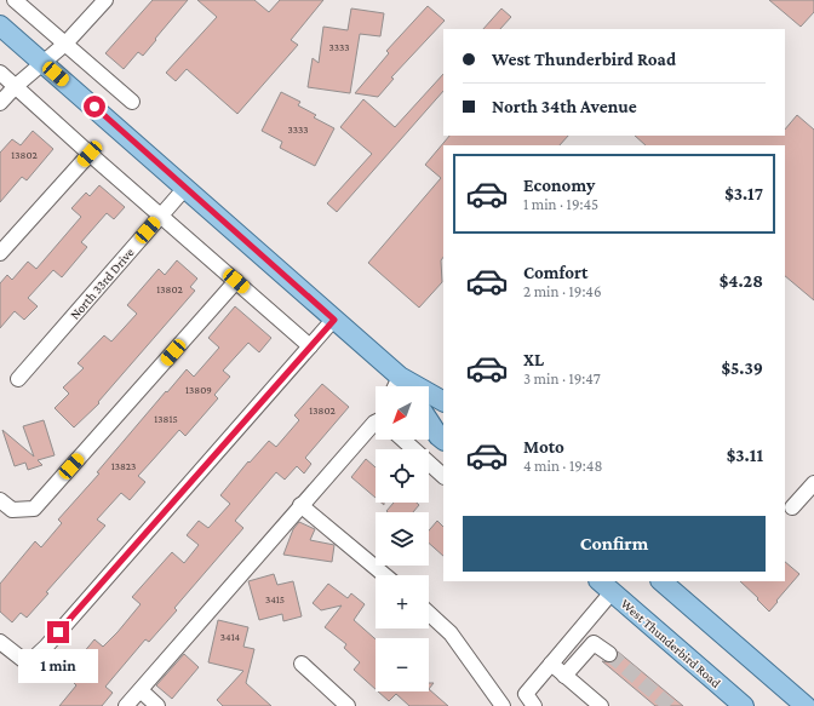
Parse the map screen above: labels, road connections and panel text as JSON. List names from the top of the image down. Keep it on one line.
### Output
{"streets":{"main road":["West Thunderbird Road"],"street":["North 33rd Drive"]},"house_numbers":["3333","3333","13802","13802","13809","13802","13815","13823","3415","3414"],"north":"bottom left","page":{"banner":["West Thunderbird Road","North 34th Avenue"],"list":[{"name":"Economy","note":"1 min · 19:45","value":"$3.17"},{"name":"Comfort","note":"2 min · 19:46","value":"$4.28"},{"name":"XL","note":"3 min · 19:47","value":"$5.39"},{"name":"Moto","note":"4 min · 19:48","value":"$3.11"}],"map_buttons":["+","−"],"buttons":"Confirm","bubble":"1 min"}}
